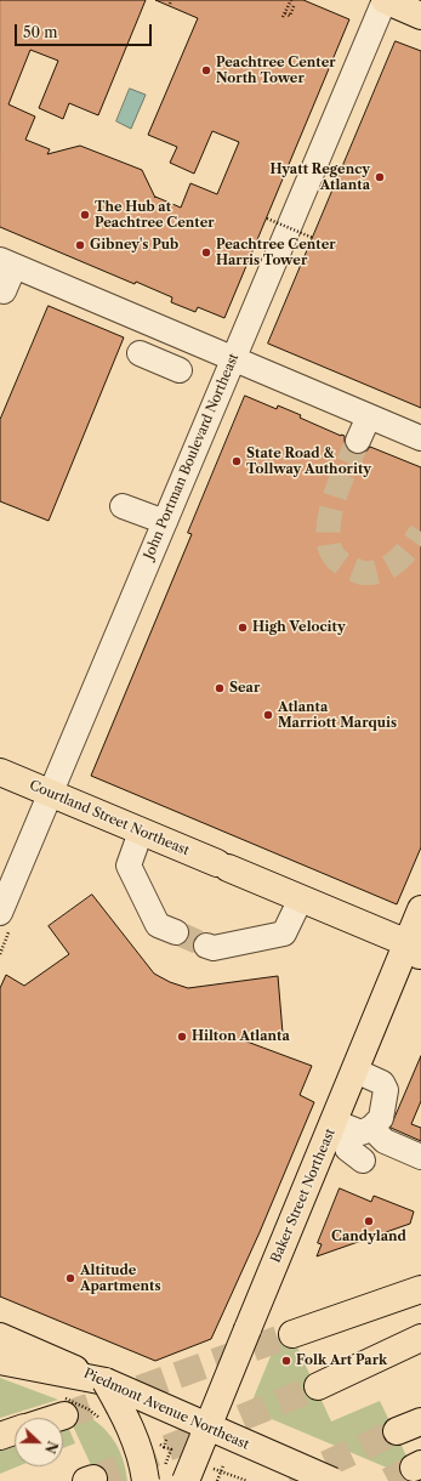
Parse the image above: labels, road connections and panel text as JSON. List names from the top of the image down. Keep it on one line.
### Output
{"streets":{"main road":["Courtland Street Northeast","Baker Street Northeast","Piedmont Avenue Northeast"],"street":["John Portman Boulevard Northeast"]},"crossings":[["John Portman Boulevard Northeast","Courtland Street Northeast"],["Courtland Street Northeast","Baker Street Northeast"],["Baker Street Northeast","Piedmont Avenue Northeast"]],"places":["Peachtree Center North Tower","Hyatt Regency Atlanta","The Hub at Peachtree Center","Gibney's Pub","Peachtree Center Harris Tower","State Road & Tollway Authority","High Velocity","Sear","Atlanta Marriott Marquis","Hilton Atlanta","Candyland","Altitude Apartments","Folk Art Park"],"scale_bar":"50 m","north":"right"}
